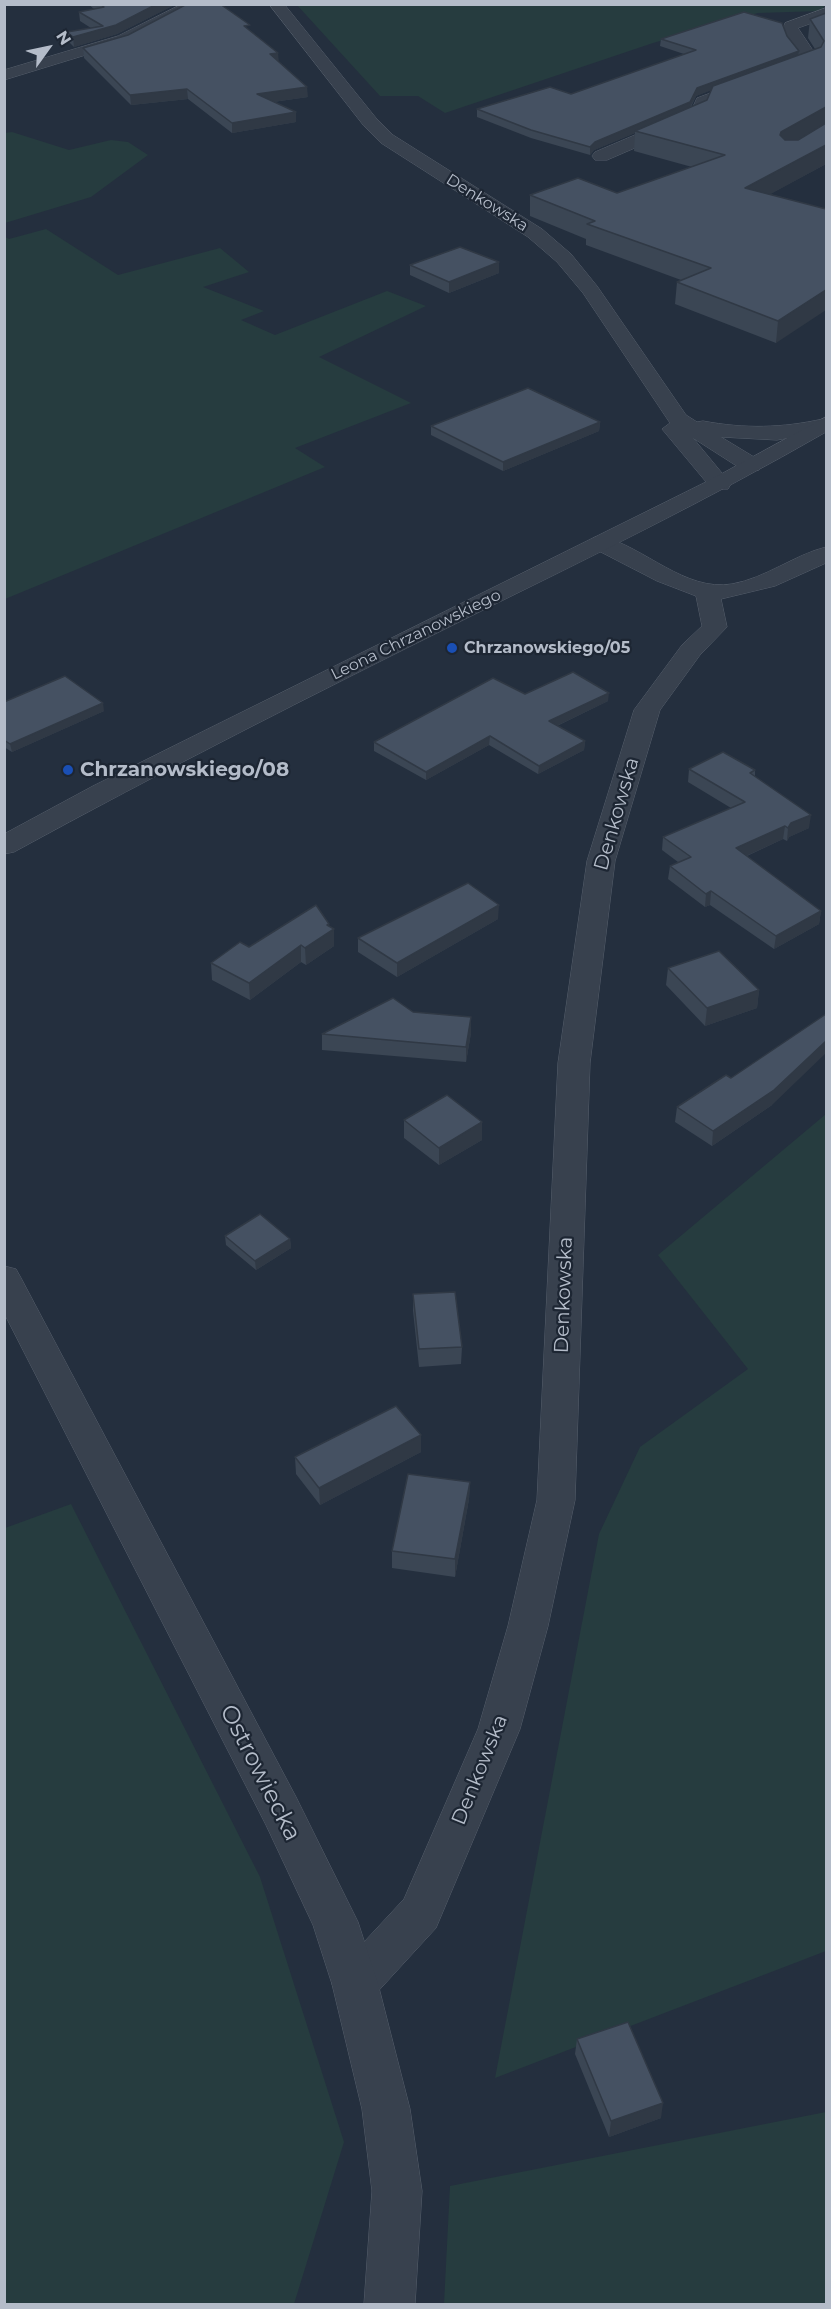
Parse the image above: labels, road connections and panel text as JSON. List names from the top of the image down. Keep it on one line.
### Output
{"streets":{"street":["Denkowska","Leona Chrzanowskiego","Ostrowiecka"]},"crossings":[["Denkowska","Leona Chrzanowskiego"],["Denkowska","Ostrowiecka"]],"places":["Chrzanowskiego/05","Chrzanowskiego/08"],"north":"top right"}
